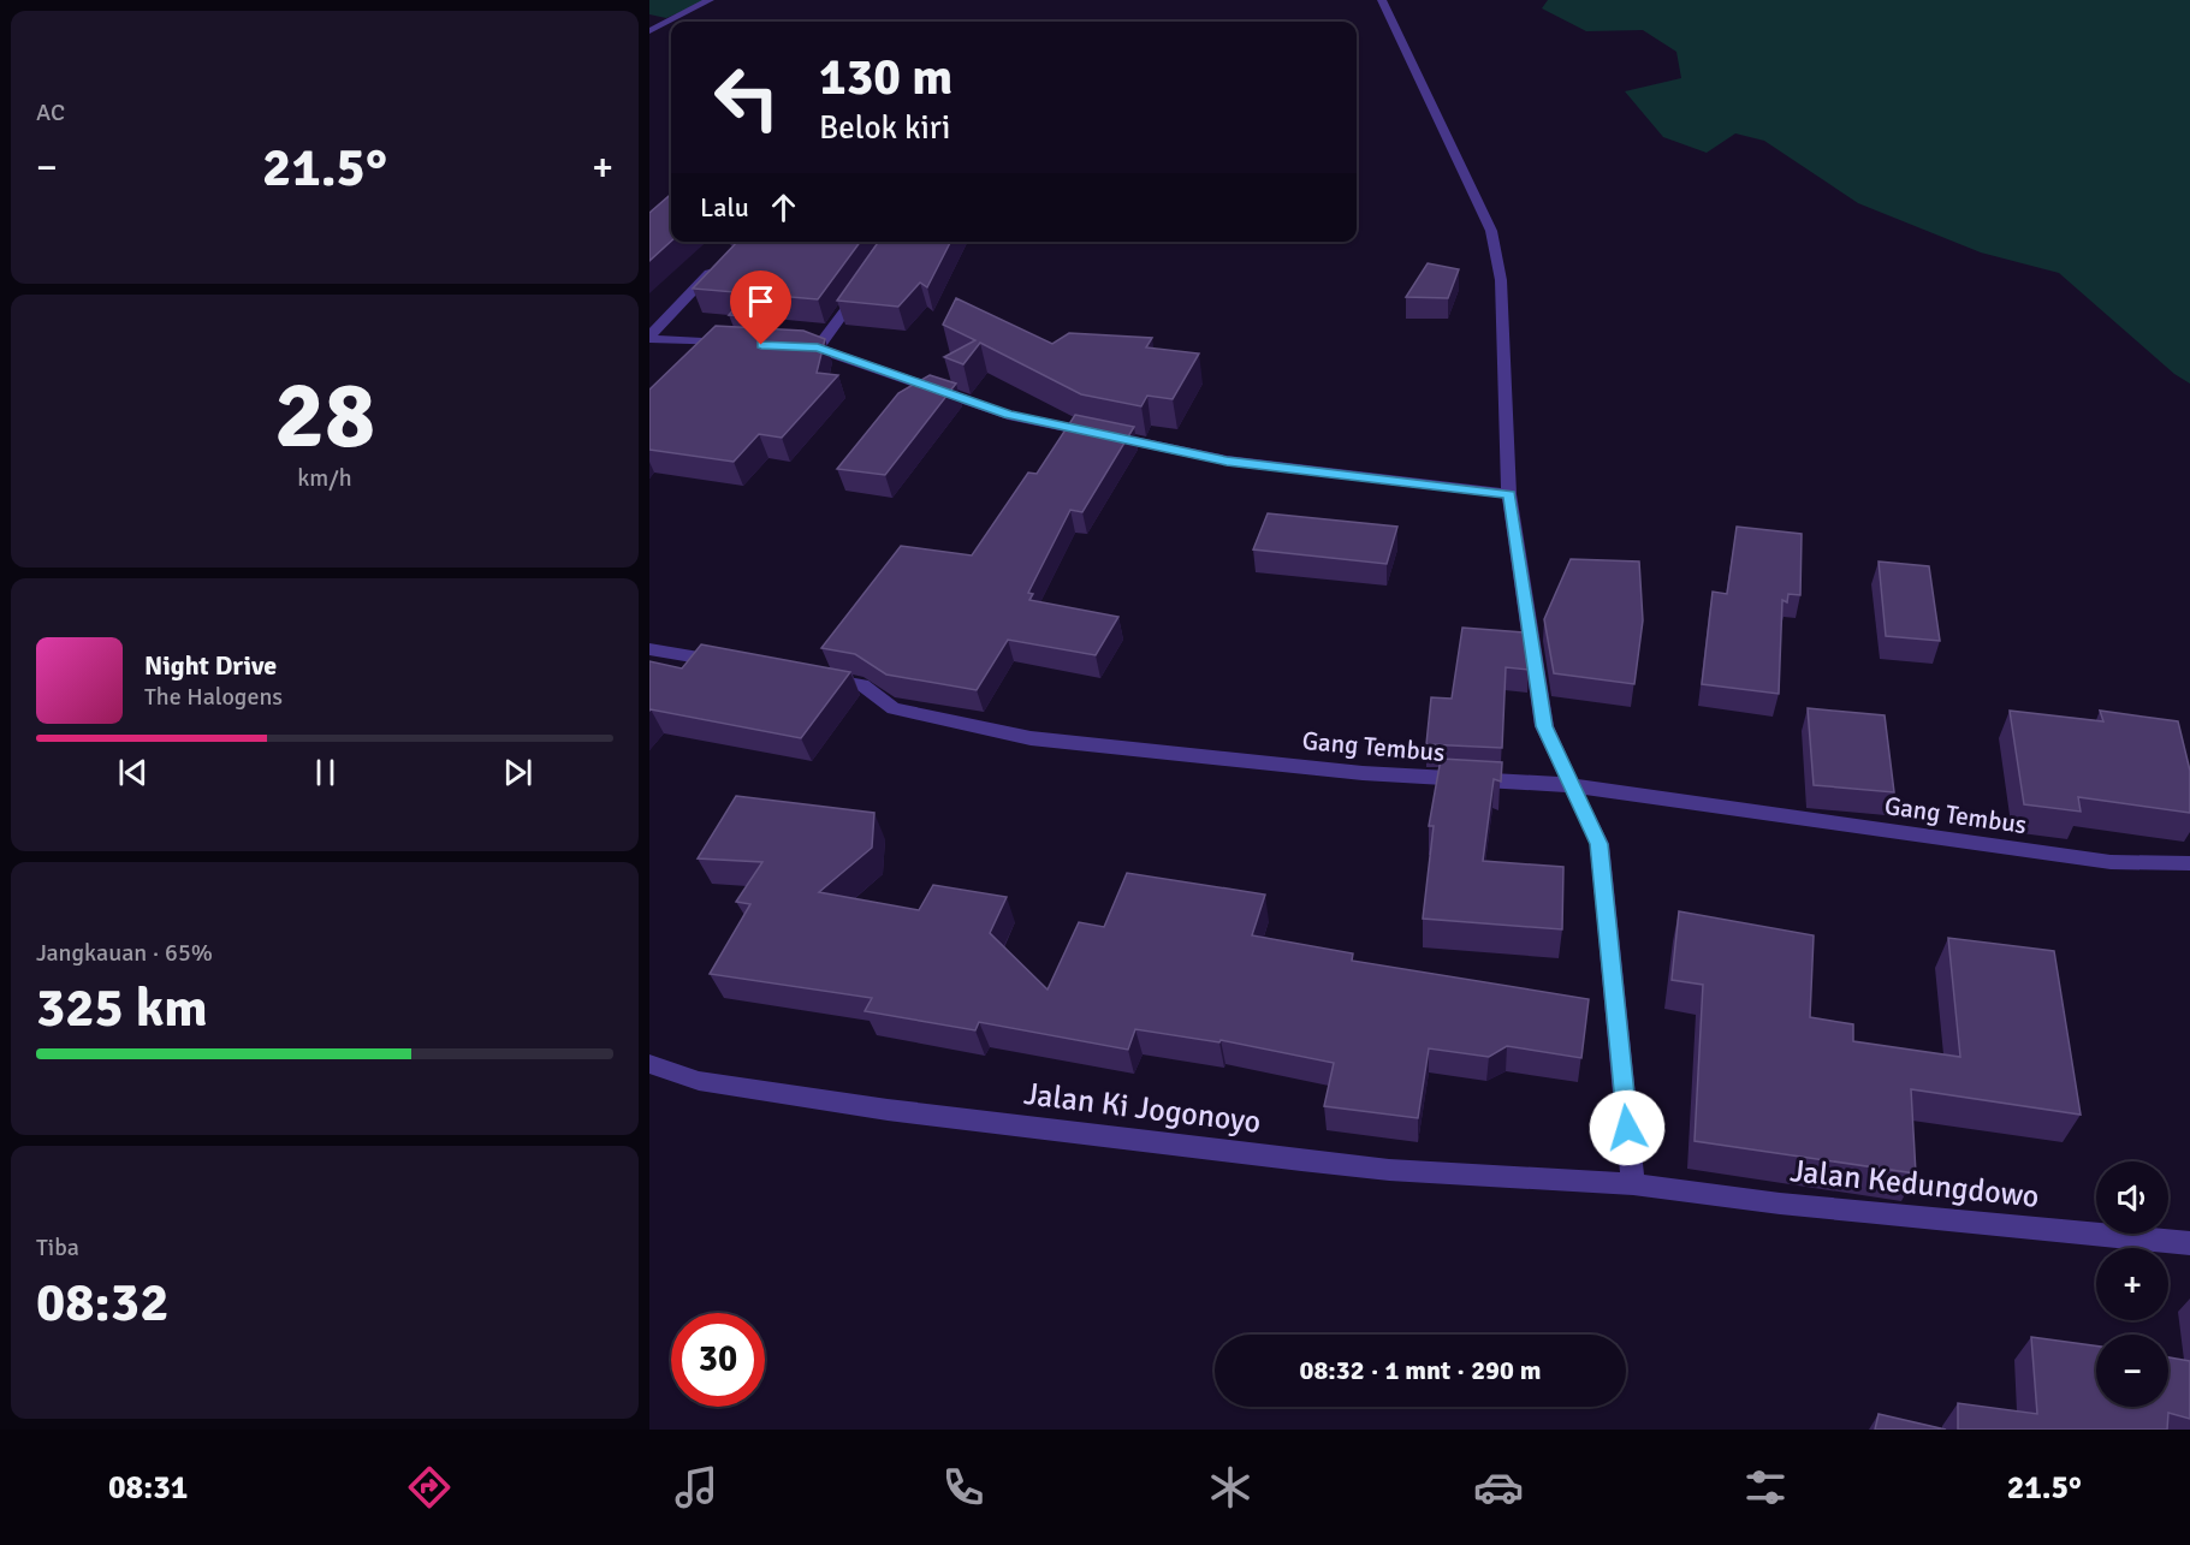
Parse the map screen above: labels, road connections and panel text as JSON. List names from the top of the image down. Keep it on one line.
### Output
{"streets":{"street":["Gang Tembus","Jalan Ki Jogonoyo","Jalan Kedungdowo"]},"crossings":[["Jalan Ki Jogonoyo","Jalan Kedungdowo"]],"page":{"tile":["AC",["28","km/h"],["Jangkauan · 65%","325 km"],["Tiba","08:32"]],"turn":["130 m","Belok kiri"],"heat":["−","21.5°","+"],"then":"Lalu","song":["Night Drive","The Halogens"],"map_buttons":["+","−"],"limit":"30","trip":"08:32 · 1 mnt · 290 m","tabs":["08:31","21.5°"]}}
